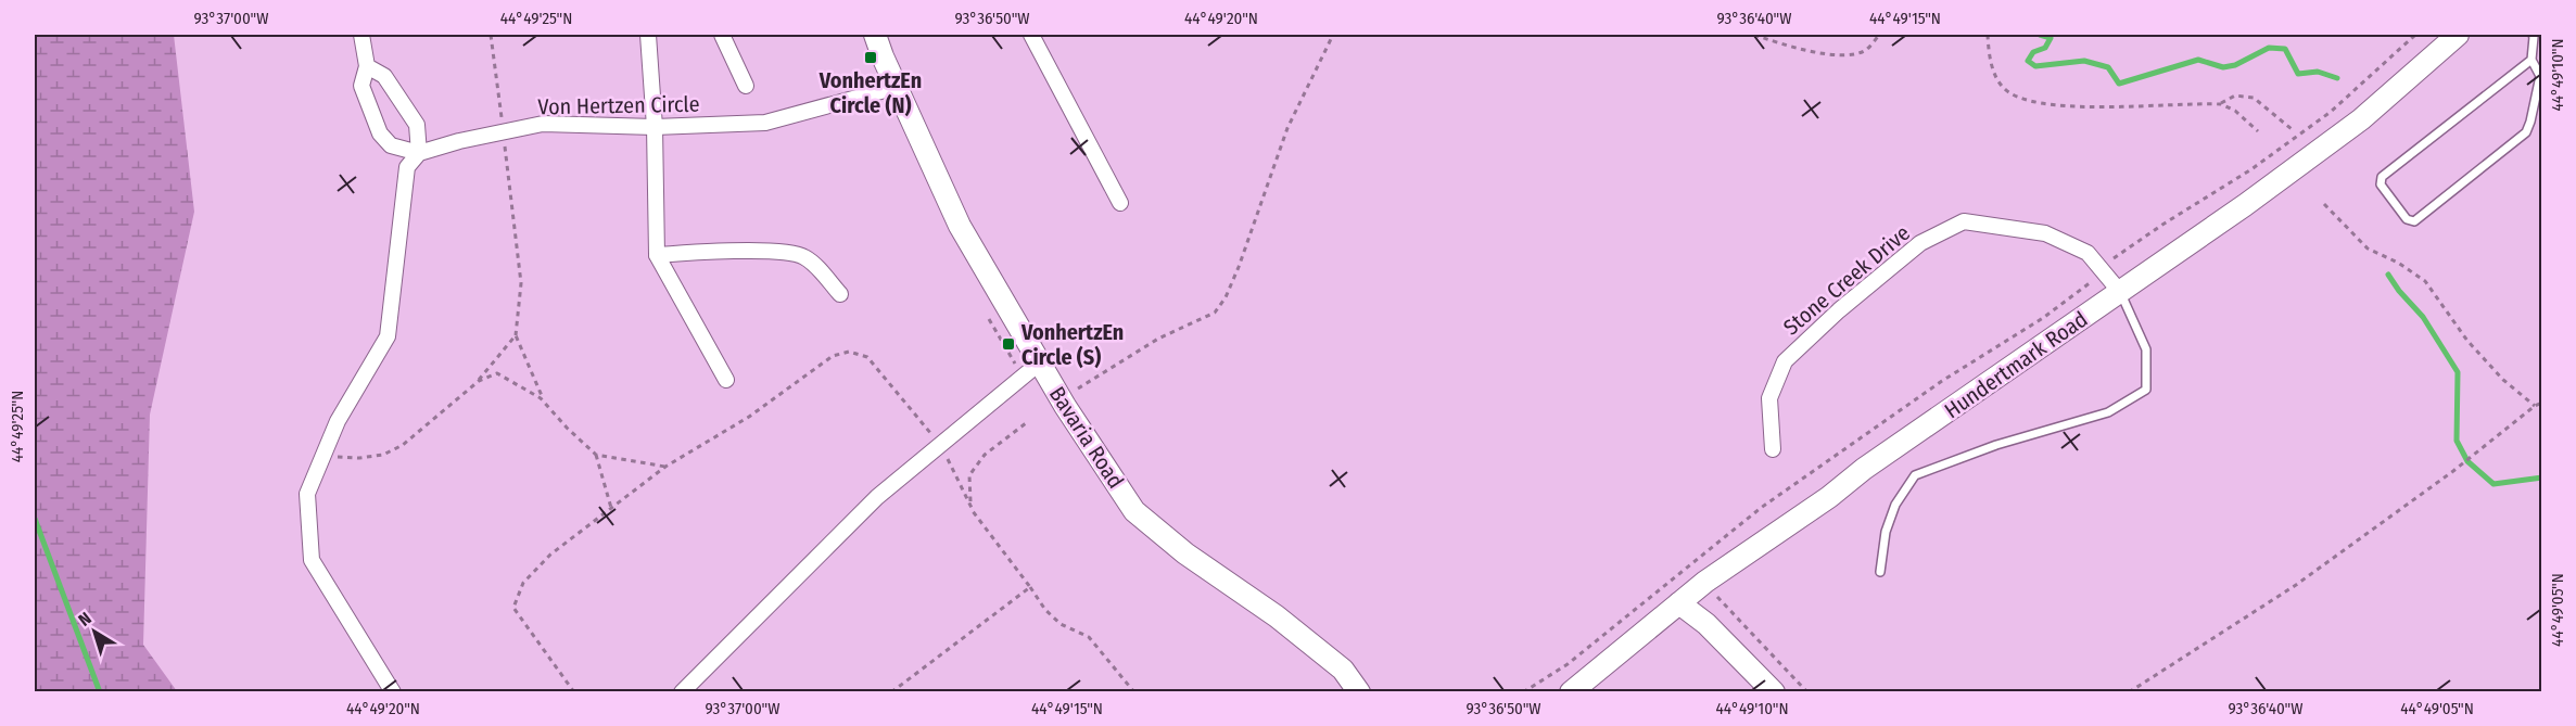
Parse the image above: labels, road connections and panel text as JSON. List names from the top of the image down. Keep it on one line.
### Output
{"streets":{"street":["Von Hertzen Circle","Stone Creek Drive","Hundertmark Road","Bavaria Road"]},"crossings":[["Von Hertzen Circle","Bavaria Road"],["Stone Creek Drive","Hundertmark Road"]],"places":{"transit":["VonhertzEn Circle (N)","VonhertzEn Circle (S)"]},"north":"top left","coordinates":["93°37'00\"W","44°49'25\"N","93°36'50\"W","44°49'20\"N","93°36'40\"W","44°49'15\"N","44°49'10\"N","44°49'05\"N"]}
